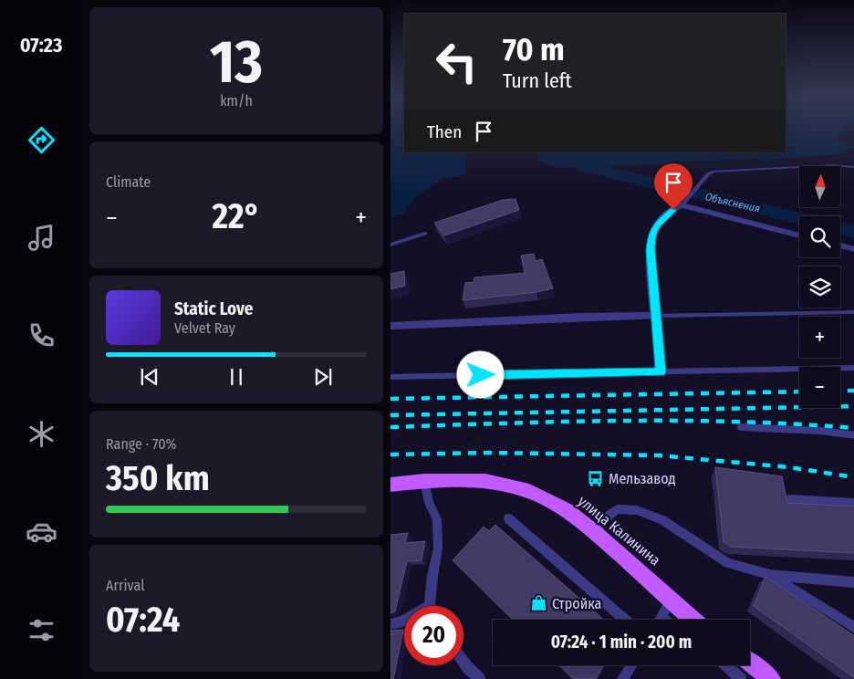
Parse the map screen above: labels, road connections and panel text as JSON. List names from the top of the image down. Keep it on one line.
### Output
{"streets":{"main road":["улица Калинина"]},"water":["Объяснения"],"places":{"bus stop":["Мельзавод"],"shop":["Стройка"]},"north":"top","page":{"tabs":"07:23","tile":[["13","km/h"],"Climate",["Range · 70%","350 km"],["Arrival","07:24"]],"turn":["70 m","Turn left"],"then":"Then","map_buttons":["+","−"],"heat":["−","22°","+"],"song":["Static Love","Velvet Ray"],"limit":"20","trip":"07:24 · 1 min · 200 m"}}
